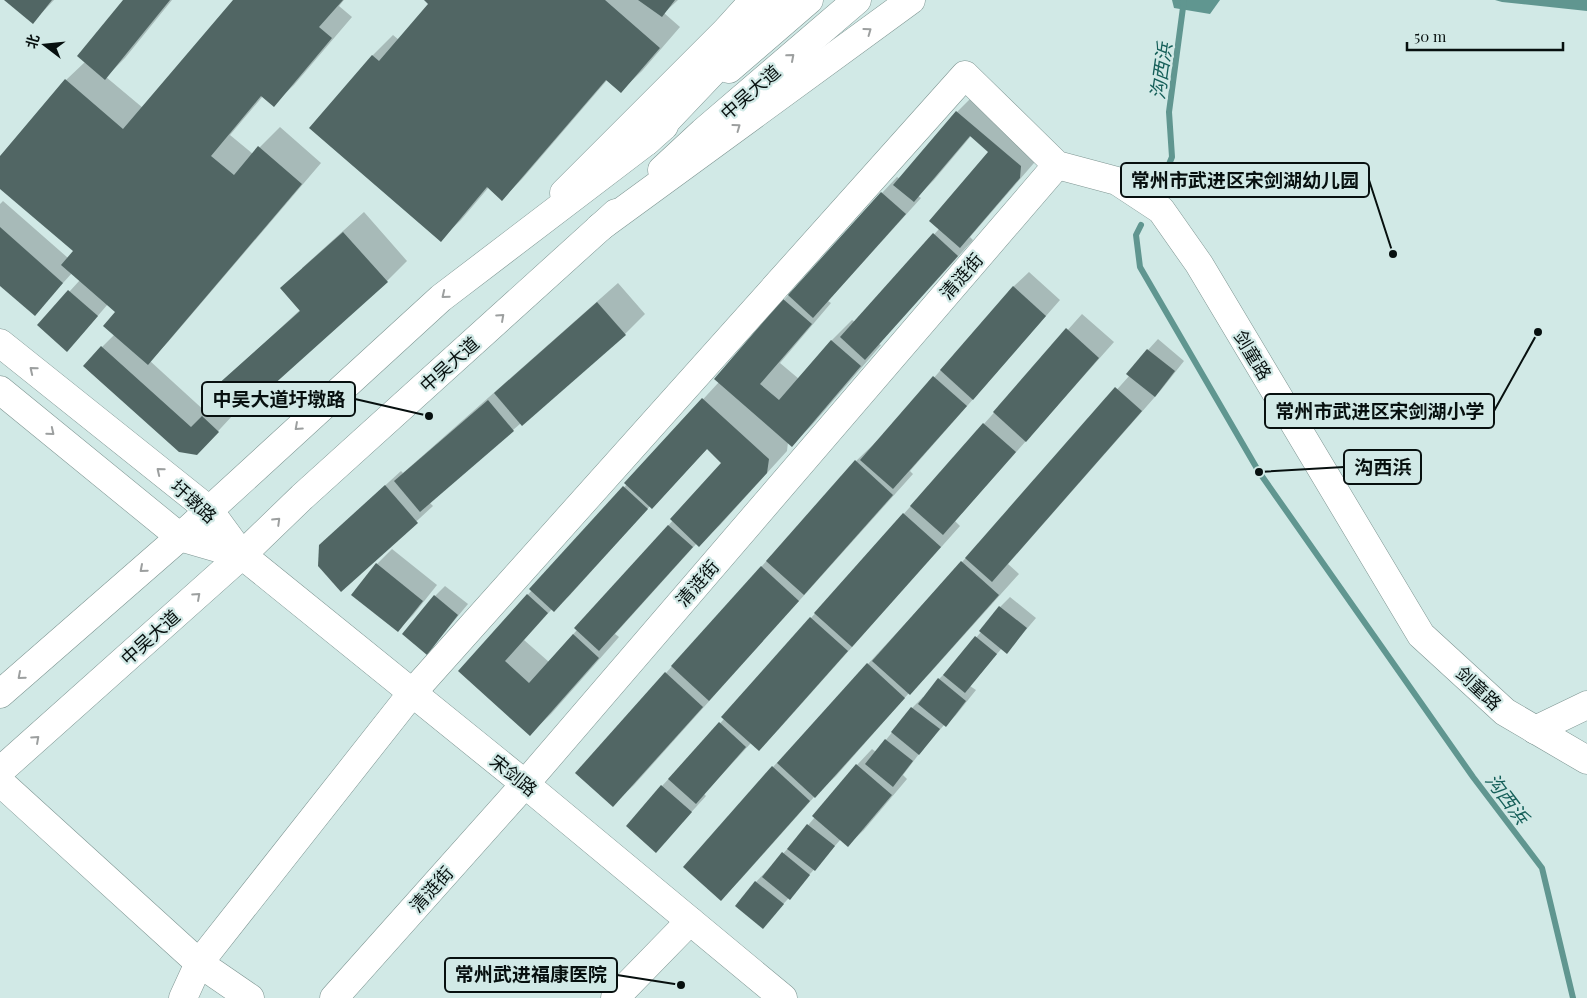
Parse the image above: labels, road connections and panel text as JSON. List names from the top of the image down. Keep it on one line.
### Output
{"streets":{"main road":["中吴大道","清涟街","剑童路","圩墩路","宋剑路"]},"crossings":[["中吴大道","圩墩路"],["中吴大道","宋剑路"],["清涟街","剑童路"],["清涟街","宋剑路"],["剑童路","宋剑路"],["圩墩路","宋剑路"]],"water":["沟西浜"],"places":["常州市武进区宋剑湖幼儿园","常州市武进区宋剑湖小学","中吴大道圩墩路","沟西浜","常州武进福康医院"],"scale_bar":"50 m","north":"left"}
